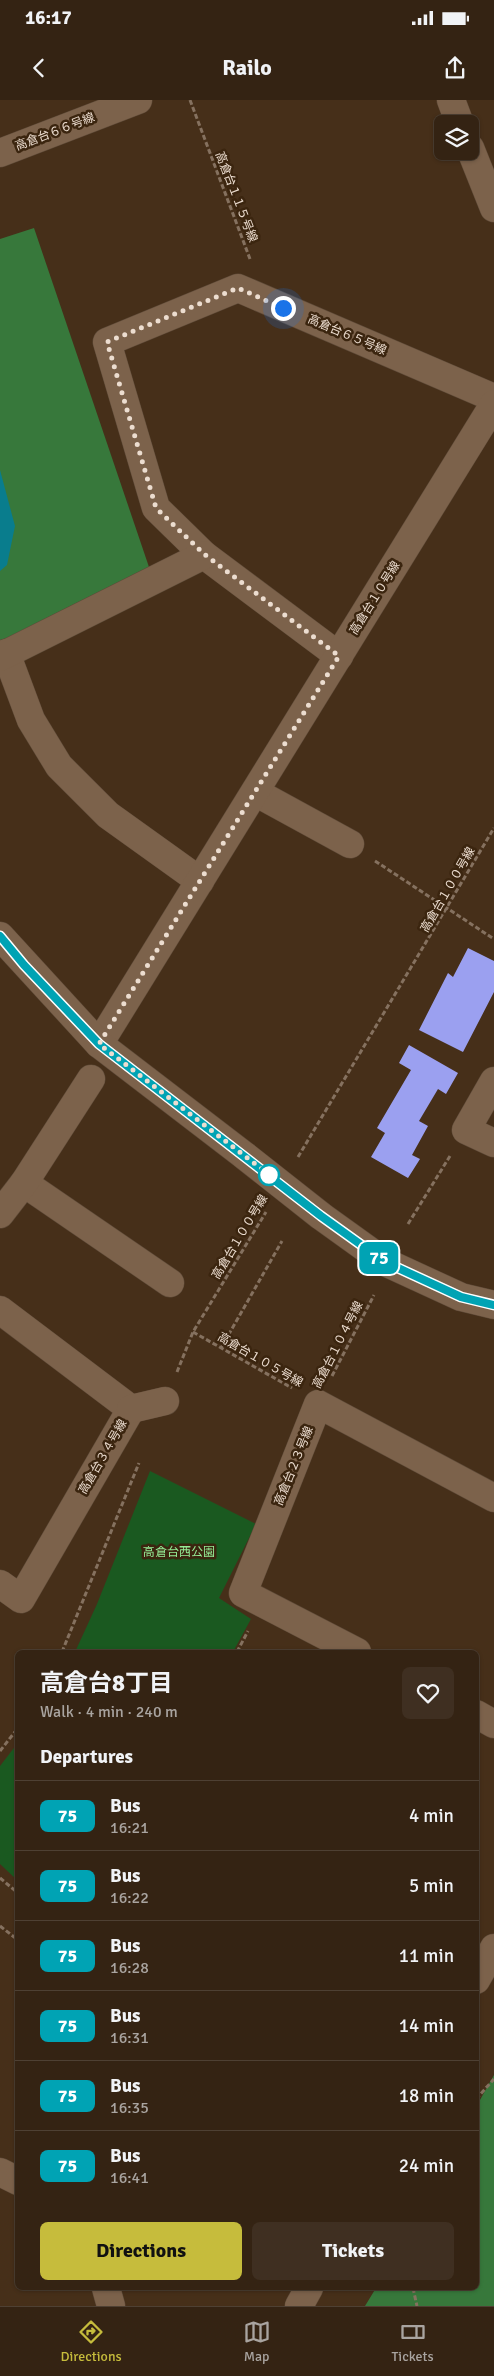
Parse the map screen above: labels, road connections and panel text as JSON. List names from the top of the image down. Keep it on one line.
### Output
{"streets":{"street":["高倉台６６号線","高倉台６５号線","高倉台１０号線","高倉台３４号線","高倉台２３号線"],"path":["高倉台１１５号線","高倉台１００号線","高倉台１０４号線","高倉台１０５号線"]},"crossings":[["高倉台１１５号線","高倉台６５号線"],["高倉台６５号線","高倉台１０号線"],["高倉台１００号線","高倉台１０５号線"],["高倉台１０４号線","高倉台１０５号線"],["高倉台１０４号線","高倉台２３号線"],["高倉台１０５号線","高倉台２３号線"]],"parks":["高倉台西公園"],"lines":["bus line 75"],"page":{"status":"16:17","header":"Railo","on_map":"75","heading":[["高倉台8丁目","Walk · 4 min · 240 m"],"Departures"],"list":[{"mark":"75","name":"Bus","note":"16:21","value":"4 min"},{"mark":"75","name":"Bus","note":"16:22","value":"5 min"},{"mark":"75","name":"Bus","note":"16:28","value":"11 min"},{"mark":"75","name":"Bus","note":"16:31","value":"14 min"},{"mark":"75","name":"Bus","note":"16:35","value":"18 min"},{"mark":"75","name":"Bus","note":"16:41","value":"24 min"}],"buttons":["Directions","Tickets"],"tabs":["Directions","Map","Tickets"]}}
